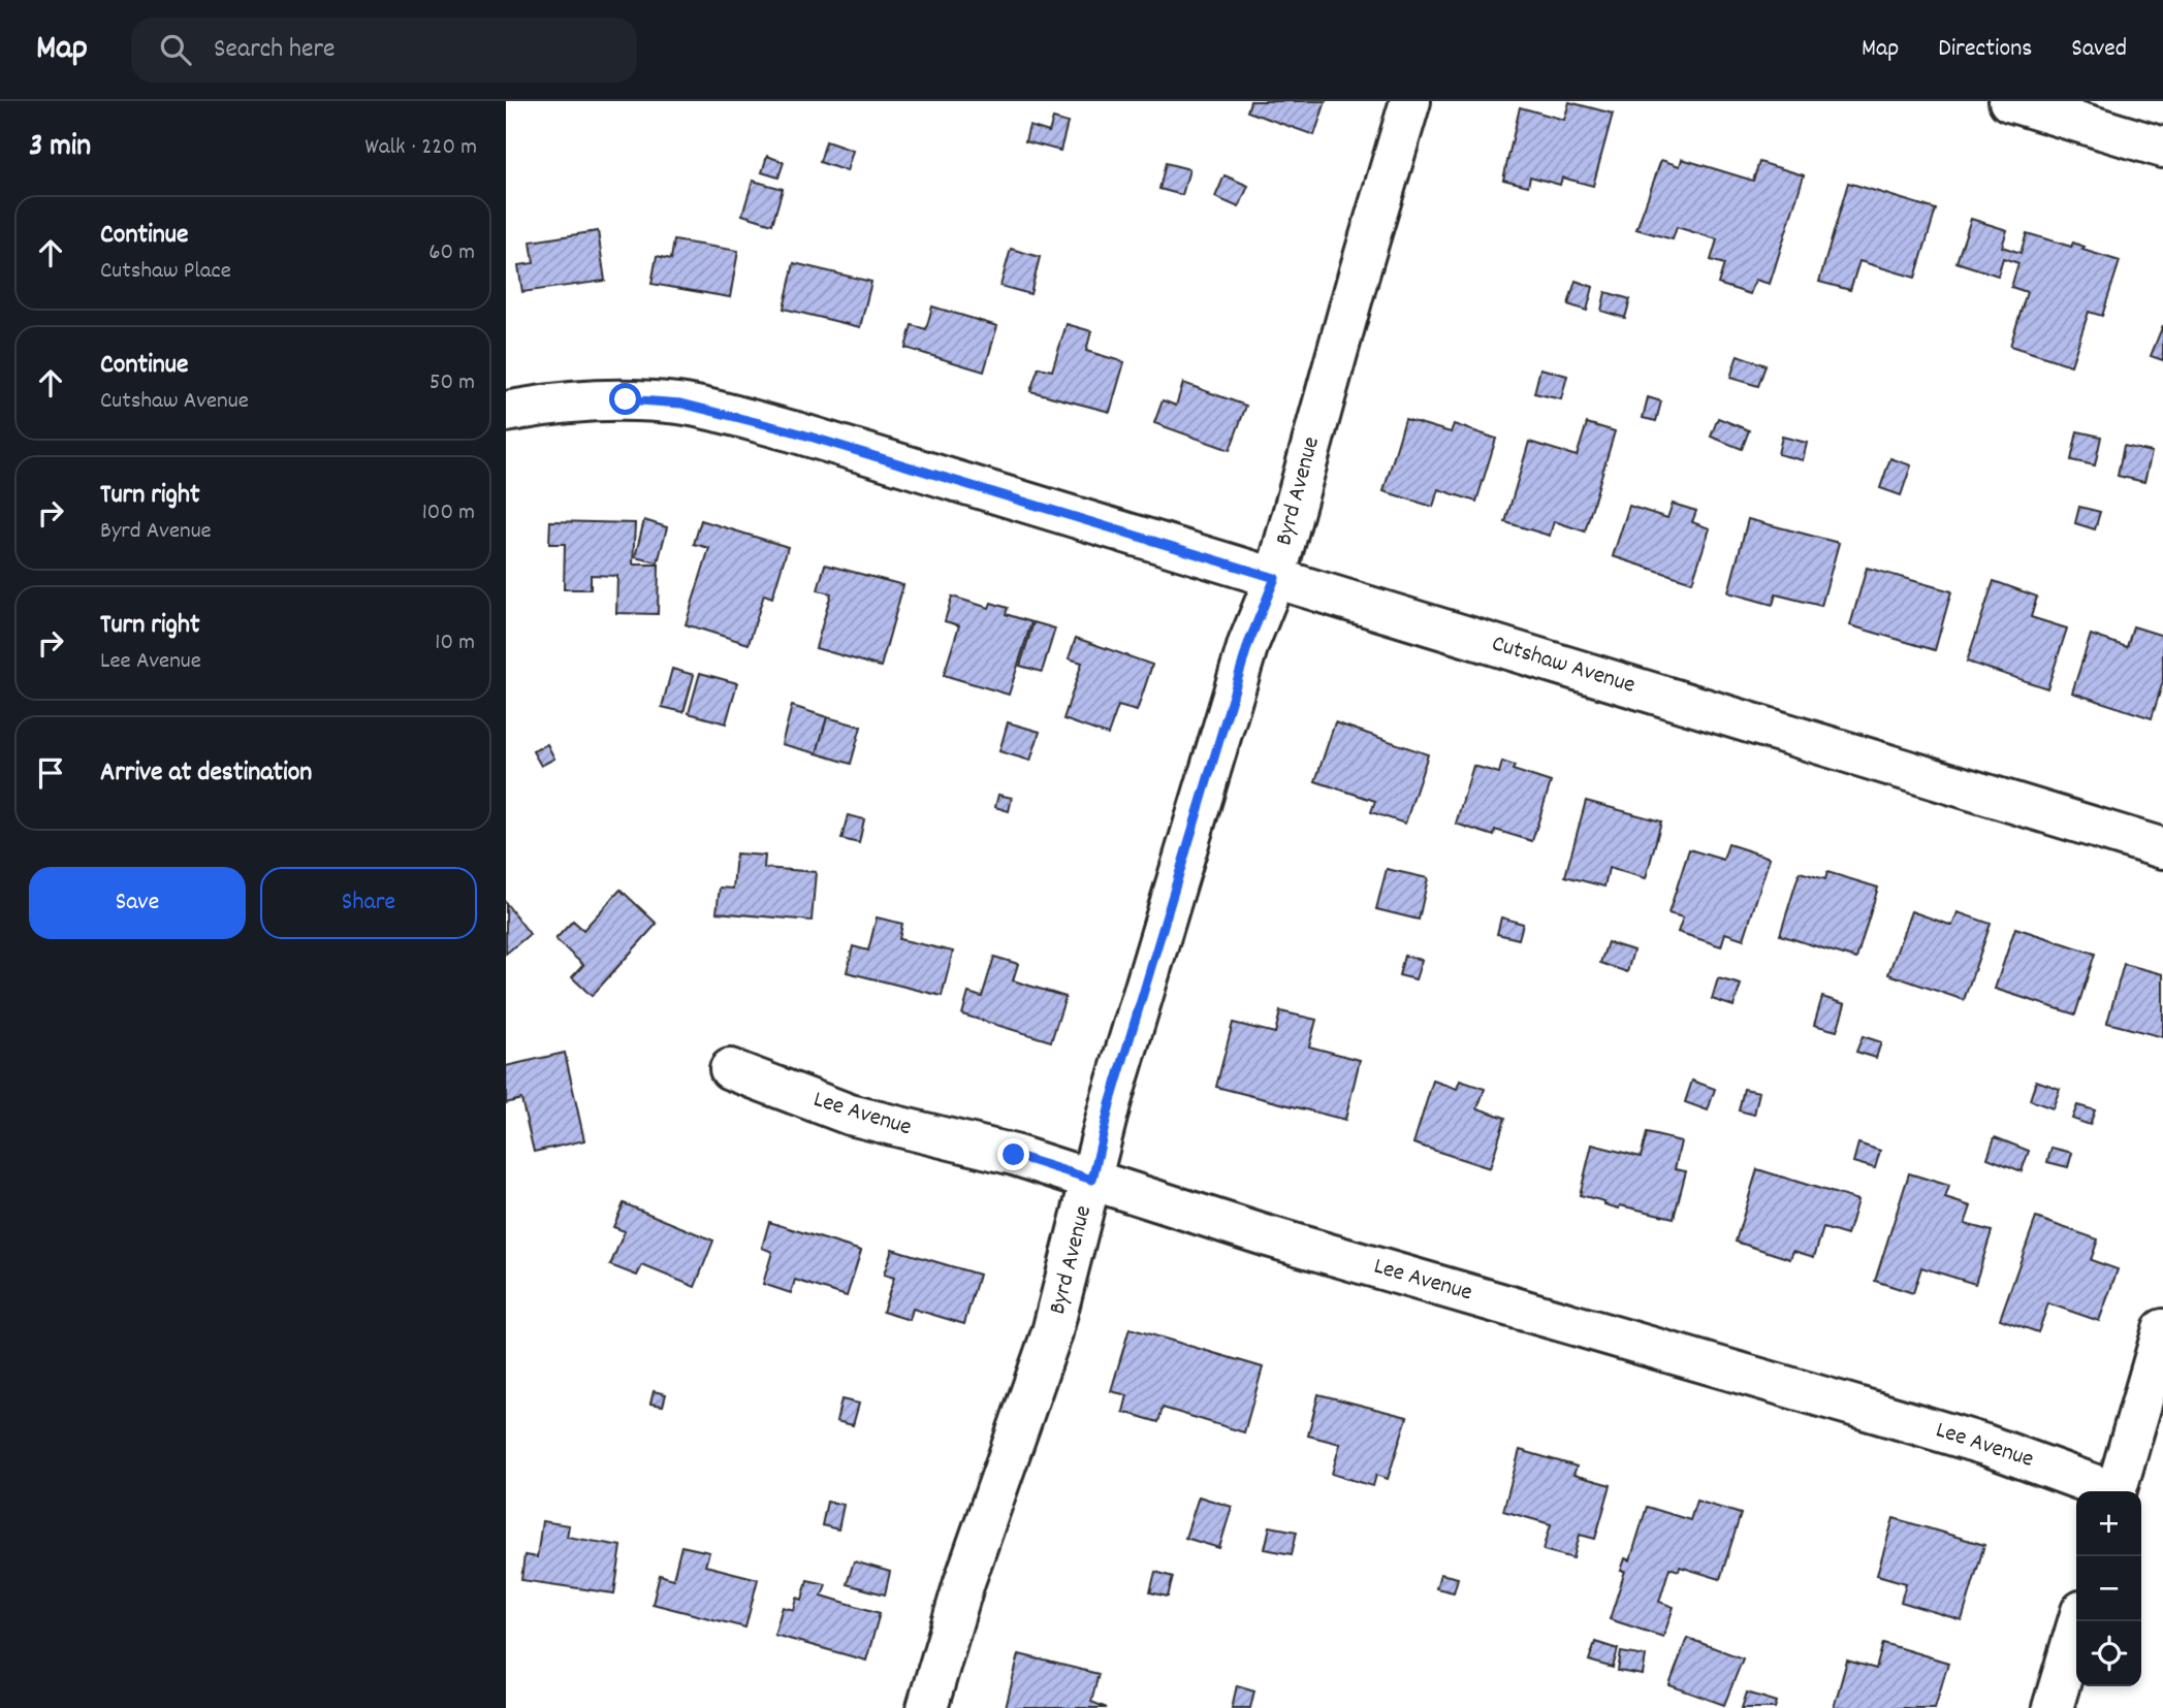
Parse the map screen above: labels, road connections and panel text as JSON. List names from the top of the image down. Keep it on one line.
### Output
{"streets":{"street":["Byrd Avenue","Cutshaw Avenue","Lee Avenue"]},"crossings":[["Byrd Avenue","Cutshaw Avenue"],["Byrd Avenue","Lee Avenue"]],"page":{"header":"Map","search":"Search here","nav":["Map","Directions","Saved"],"heading":["3 min","Walk · 220 m"],"list":[["Continue","Cutshaw Place","60 m"],["Continue","Cutshaw Avenue","50 m"],["Turn right","Byrd Avenue","100 m"],["Turn right","Lee Avenue","10 m"],"Arrive at destination"],"buttons":["Save","Share"],"map_buttons":["+","−"]}}
